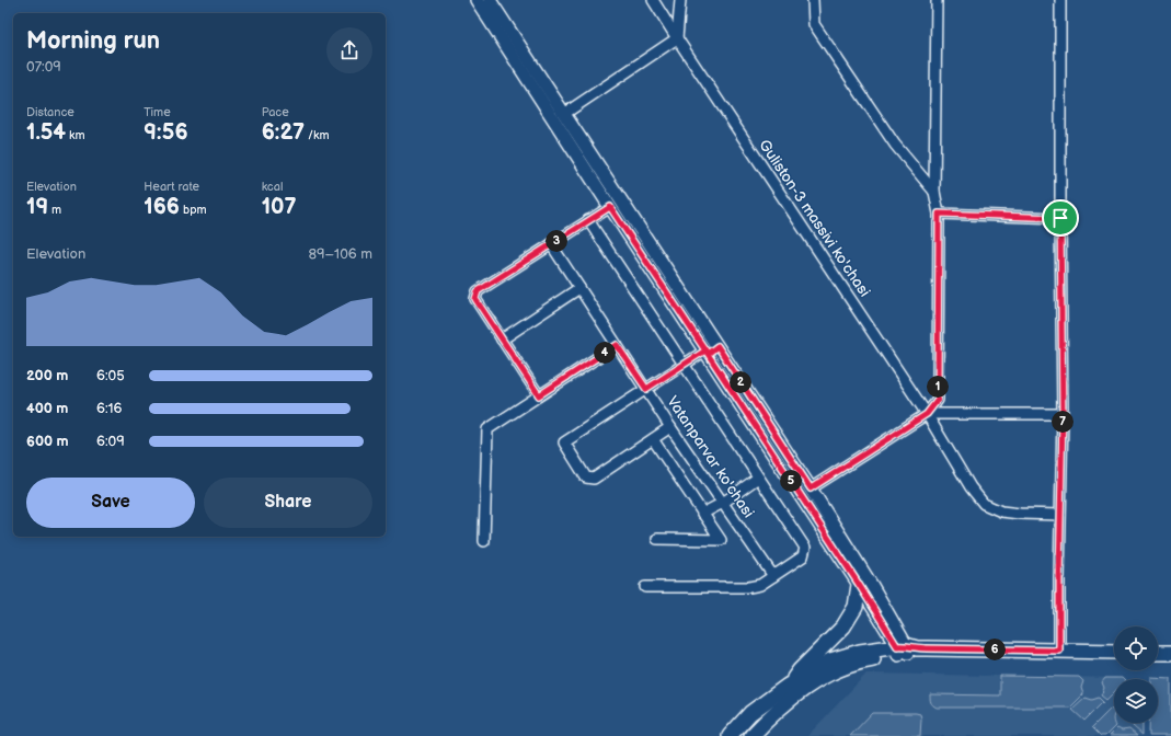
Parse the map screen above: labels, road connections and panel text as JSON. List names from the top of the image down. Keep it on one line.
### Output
{"streets":{"street":["Guliston-3 massivi ko'chasi","Vatanparvar ko'chasi"]},"page":{"heading":["Morning run","07:09"],"stats":[["Distance","1.54 km"],["Time","9:56"],["Pace","6:27 /km"],["Elevation","19 m"],["Heart rate","166 bpm"],["kcal","107"]],"pins":["3","4","2","1","7","5","6"],"chart":["Elevation","89–106 m"],"list":[{"name":"200 m","note":"6:05"},{"name":"400 m","note":"6:16"},{"name":"600 m","note":"6:09"}],"buttons":["Save","Share"]}}
